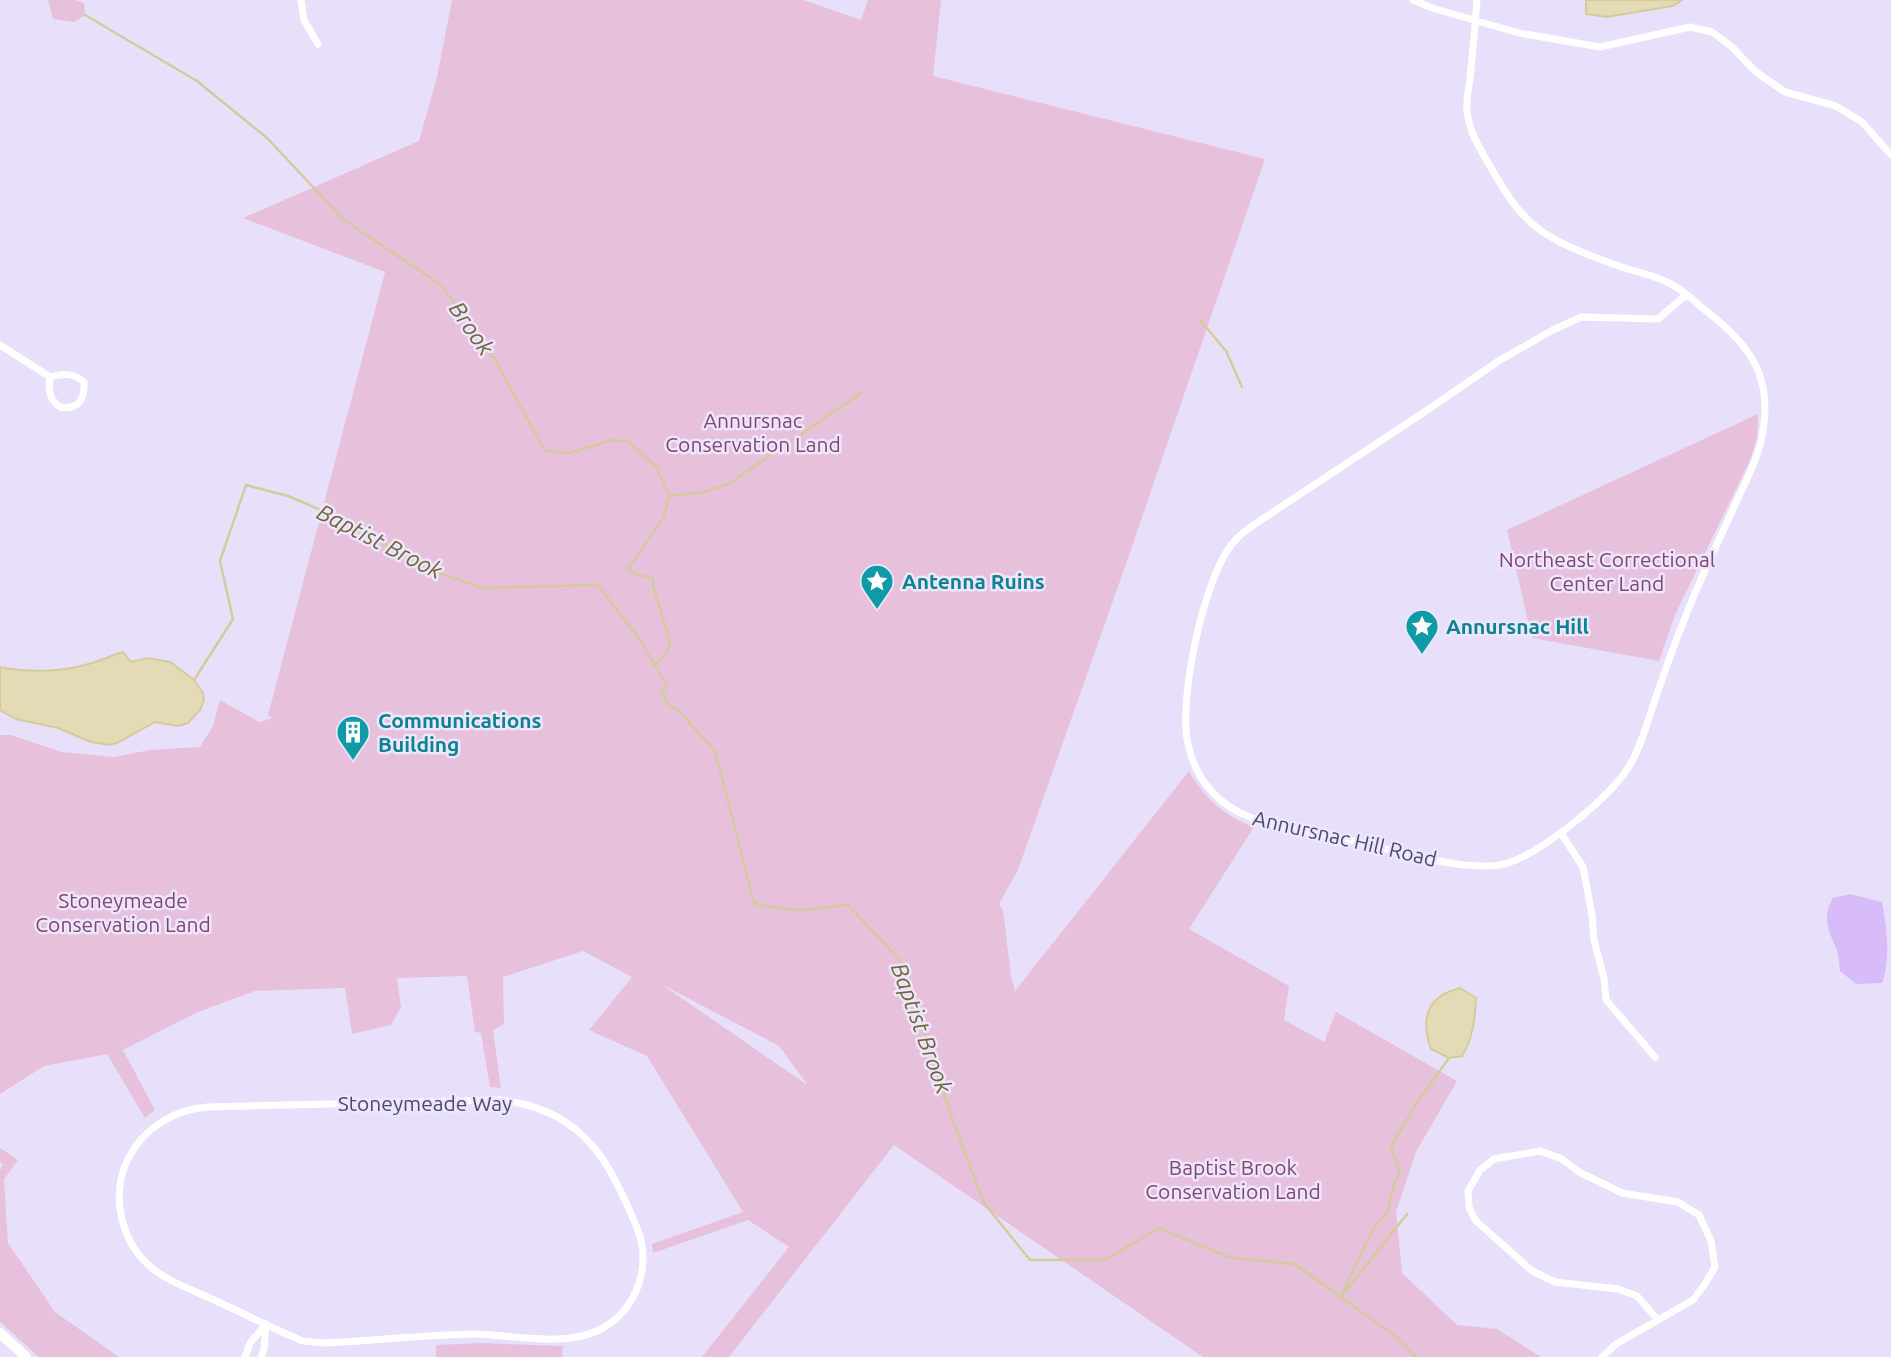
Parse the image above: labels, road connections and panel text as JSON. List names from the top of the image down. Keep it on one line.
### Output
{"streets":{"street":["Annursnac Hill Road","Stoneymeade Way"]},"water":["Brook","Baptist Brook"],"parks":["Annursnac Conservation Land","Northeast Correctional Center Land","Stoneymeade Conservation Land","Baptist Brook Conservation Land"],"places":{"place":["Antenna Ruins","Annursnac Hill"],"building":["Communications Building"]}}
